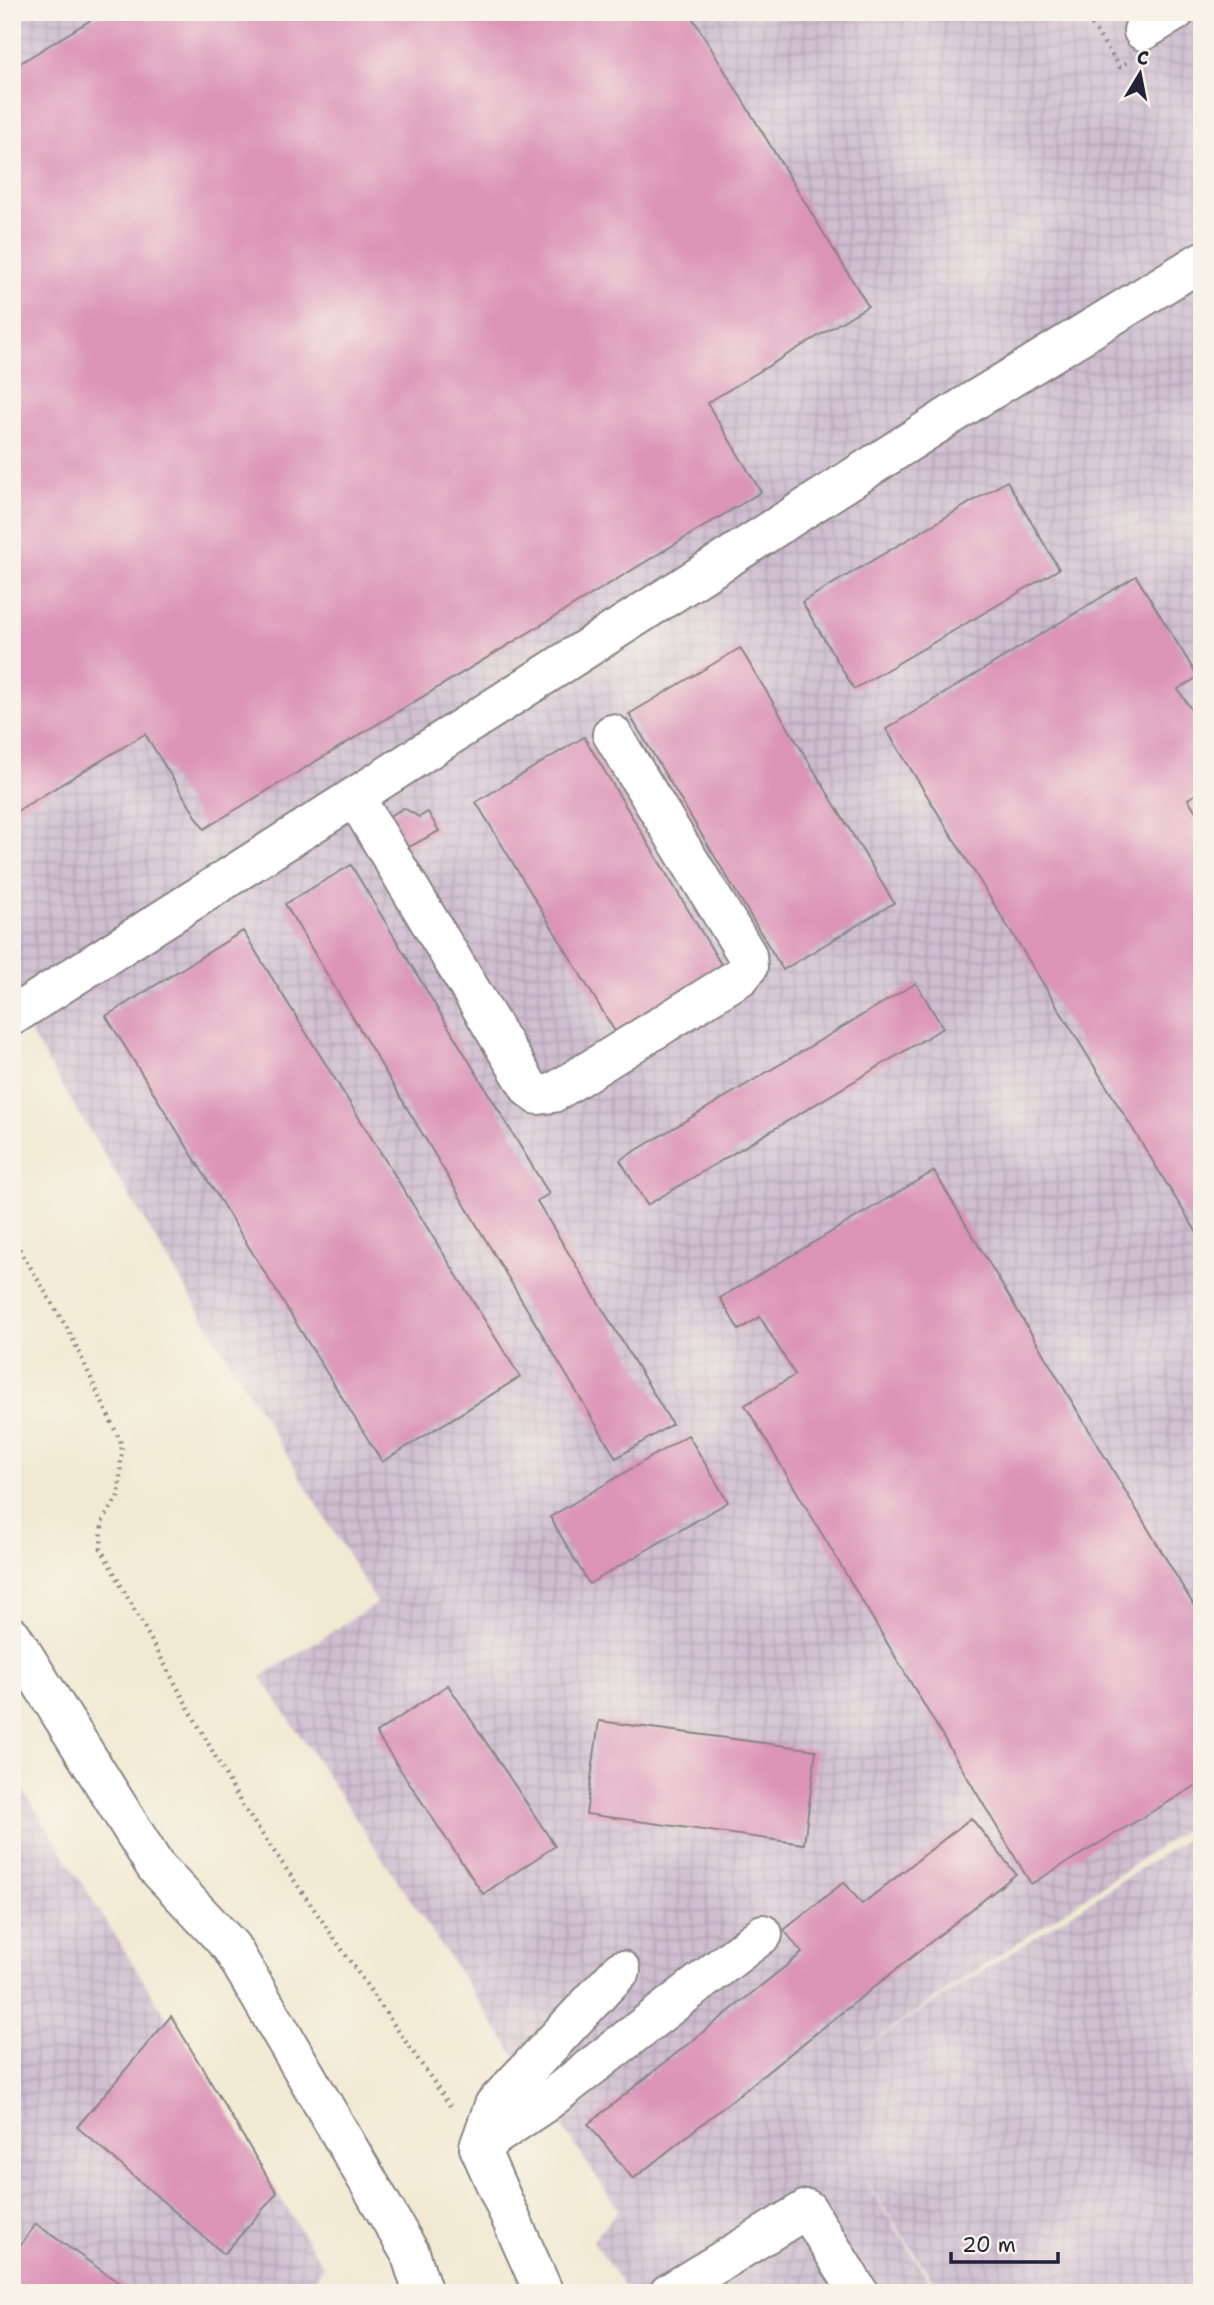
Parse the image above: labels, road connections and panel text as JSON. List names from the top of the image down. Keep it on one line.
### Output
{"scale_bar":"20 m","north":"top"}
